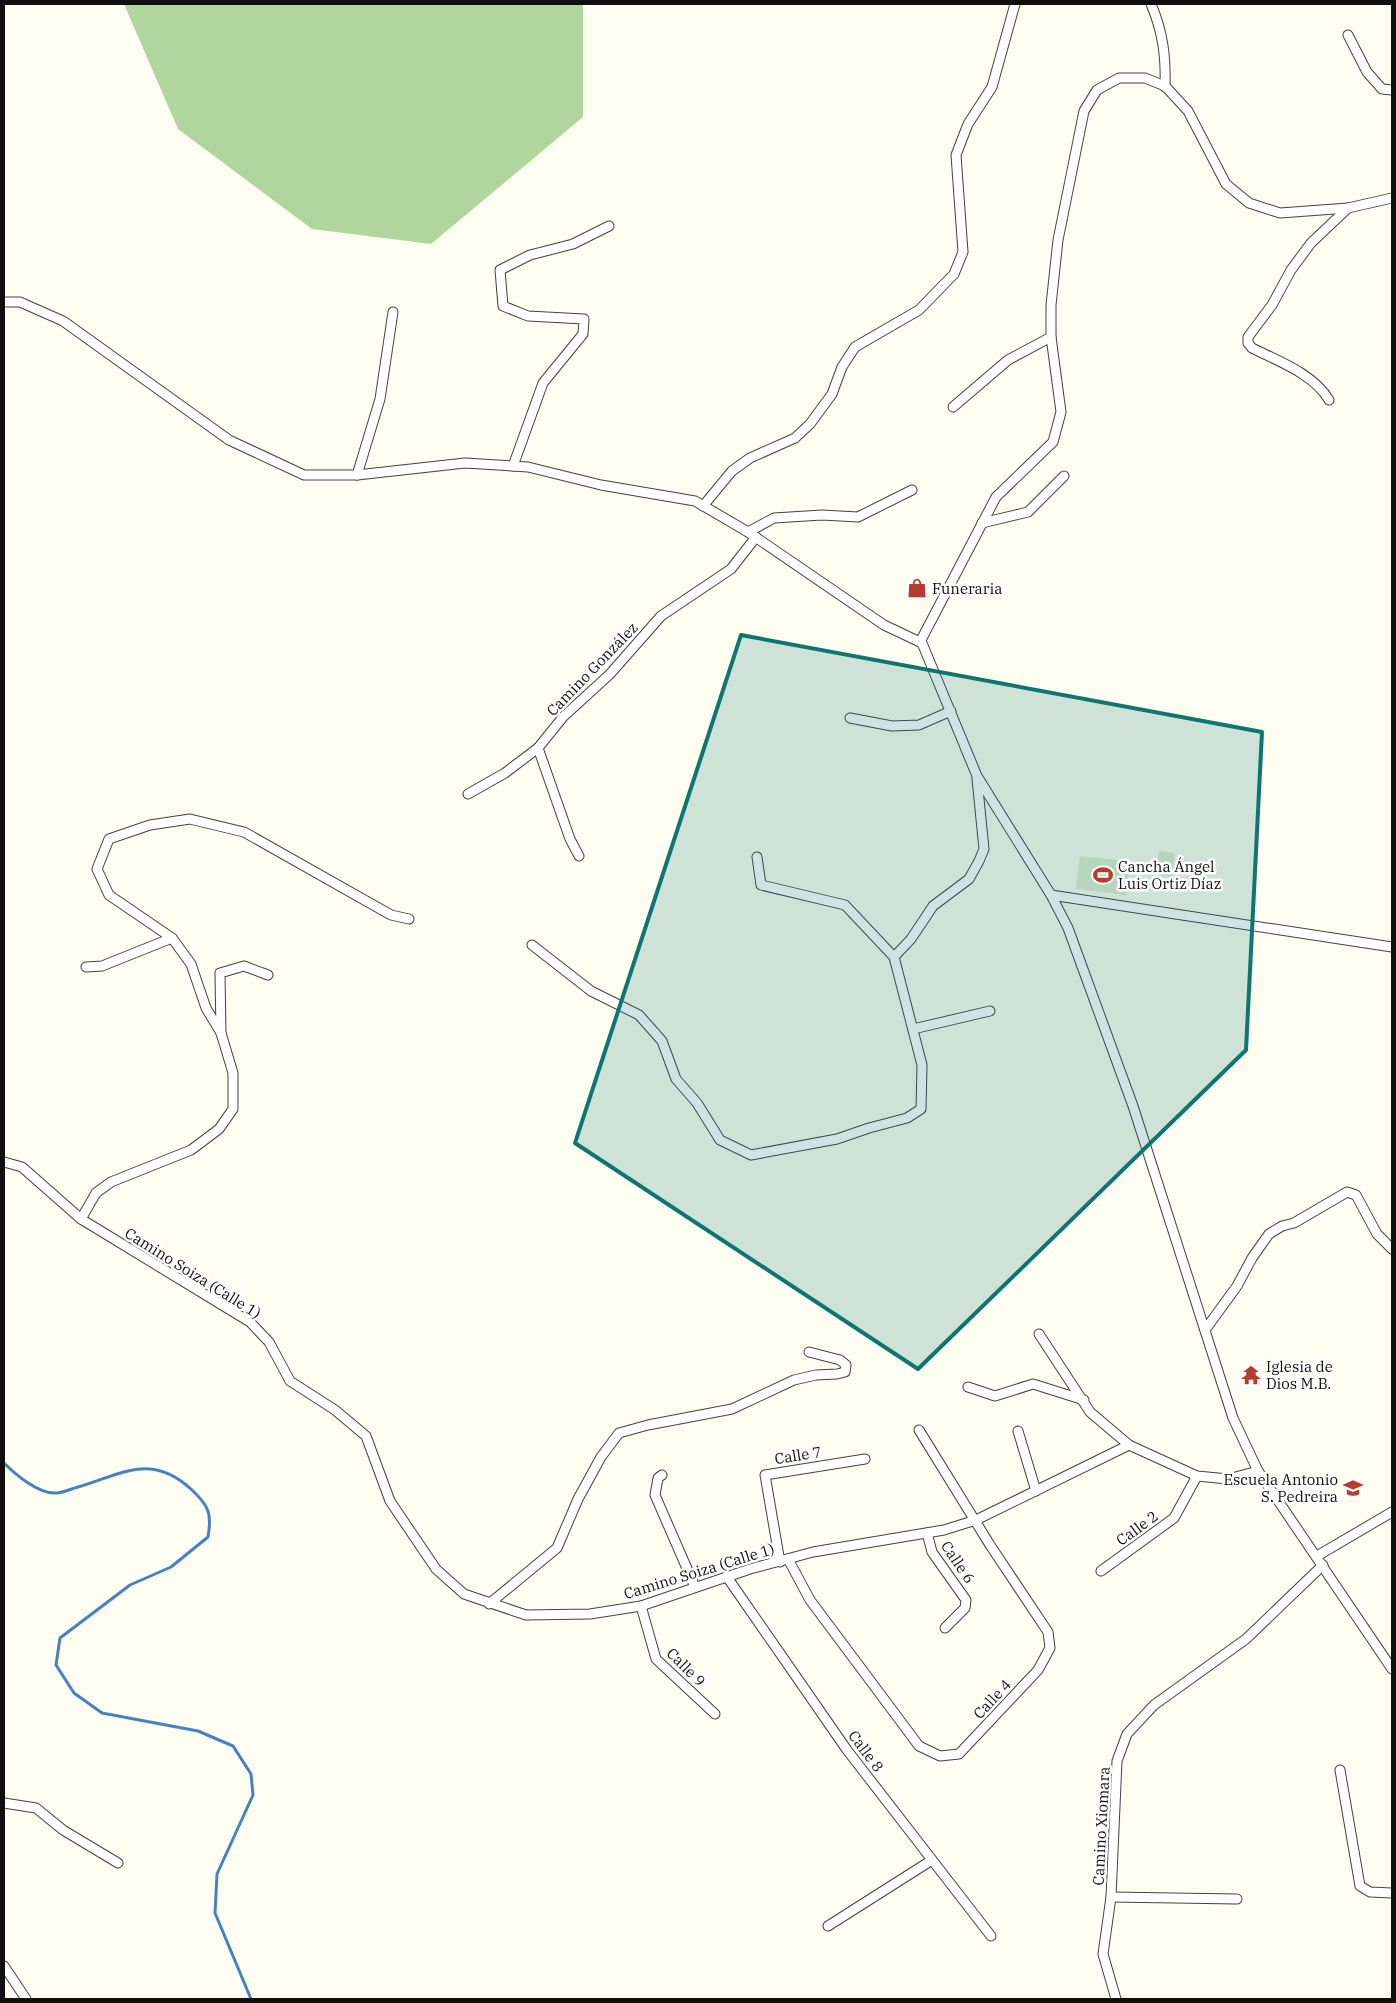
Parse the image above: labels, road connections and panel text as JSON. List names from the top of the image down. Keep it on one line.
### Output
{"streets":{"street":["Camino González","Camino Soiza (Calle 1)","Calle 7","Calle 2","Calle 6","Calle 9","Calle 4","Calle 8","Camino Xiomara"]},"crossings":[["Camino Soiza (Calle 1)","Calle 7"],["Camino Soiza (Calle 1)","Calle 6"],["Camino Soiza (Calle 1)","Calle 9"],["Camino Soiza (Calle 1)","Calle 4"],["Camino Soiza (Calle 1)","Calle 8"],["Calle 7","Calle 4"]],"places":{"shop":["Funeraria"],"sports":["Cancha Ángel Luis Ortiz Díaz"],"temple":["Iglesia de Dios M.B."],"school or university":["Escuela Antonio S. Pedreira"]}}
